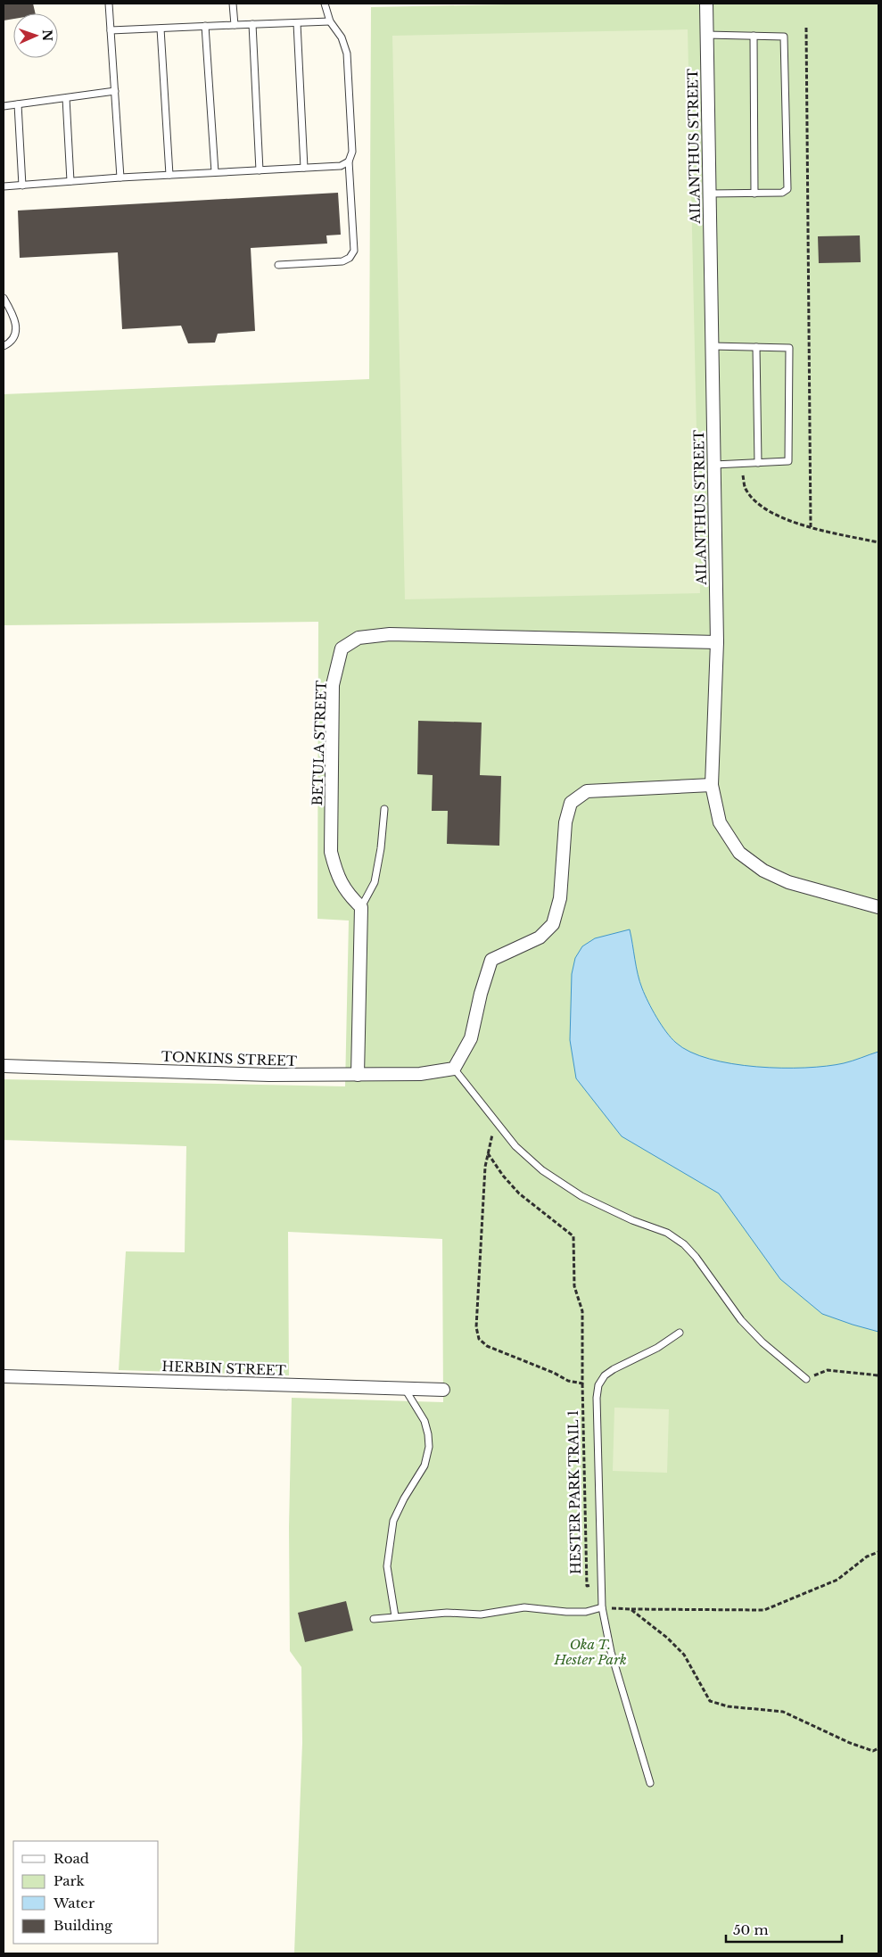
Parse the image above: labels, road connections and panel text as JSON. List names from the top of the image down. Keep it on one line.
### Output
{"streets":{"street":["AILANTHUS STREET","BETULA STREET","TONKINS STREET","HERBIN STREET"],"path":["HESTER PARK TRAIL 1"]},"crossings":[["AILANTHUS STREET","BETULA STREET"]],"parks":["Oka T. Hester Park"],"legend":["Road","Park","Water","Building"],"scale_bar":"50 m","north":"right"}
